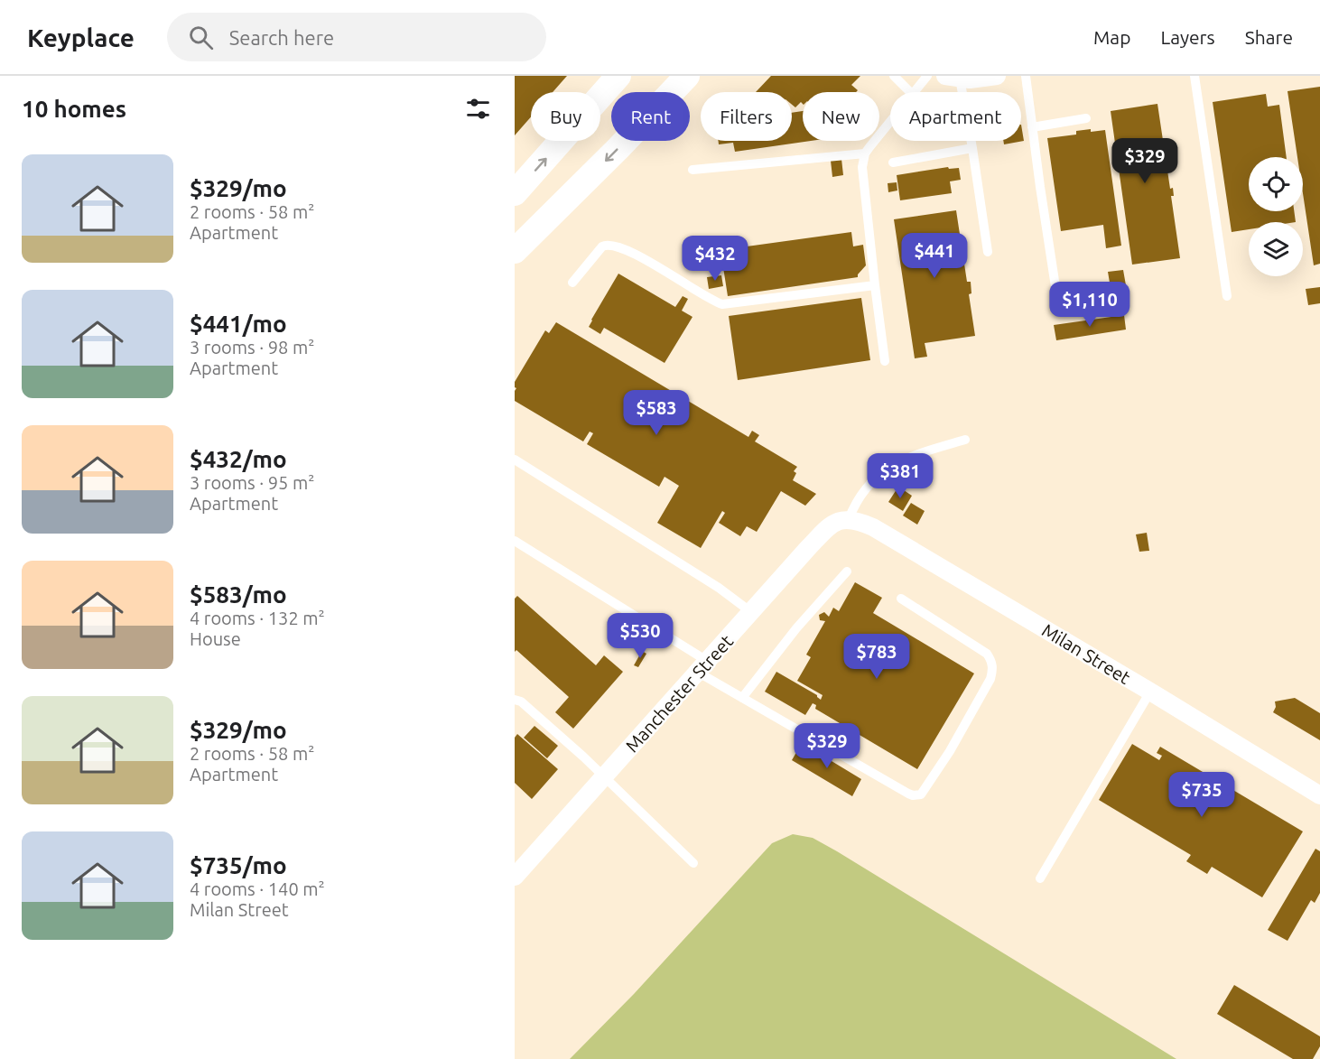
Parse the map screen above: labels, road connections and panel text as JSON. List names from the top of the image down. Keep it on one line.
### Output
{"streets":{"street":["Milan Street","Manchester Street"]},"crossings":[["Milan Street","Manchester Street"]],"page":{"header":"Keyplace","search":"Search here","nav":["Map","Layers","Share"],"heading":"10 homes","chip":["Buy","Rent","Filters","New","Apartment"],"price":["$329","$441","$432","$1,110","$583","$381","$530","$783","$329","$735"],"list":[{"name":"$329/mo","note":"2 rooms · 58 m² · Apartment"},{"name":"$441/mo","note":"3 rooms · 98 m² · Apartment"},{"name":"$432/mo","note":"3 rooms · 95 m² · Apartment"},{"name":"$583/mo","note":"4 rooms · 132 m² · House"},{"name":"$329/mo","note":"2 rooms · 58 m² · Apartment"},{"name":"$735/mo","note":"4 rooms · 140 m² · Milan Street"}]}}
